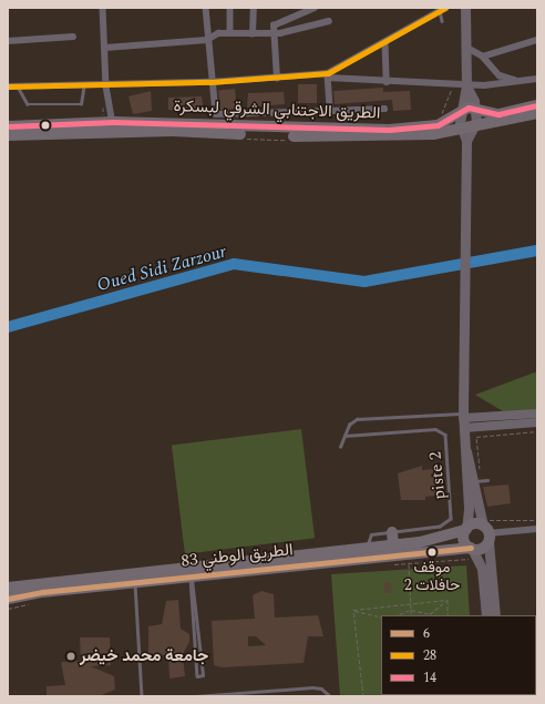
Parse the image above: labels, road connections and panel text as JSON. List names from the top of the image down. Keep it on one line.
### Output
{"streets":{"highway":["الطريق الاجتنابي الشرقي لبسكرة","الطريق الوطني 83"],"lane":["piste 2"]},"crossings":[["piste 2","الطريق الوطني 83"]],"water":["Oued Sidi Zarzour"],"places":["موقف حافلات 2","جامعة محمد خيضر"],"lines":["transit line 28","transit line 14","transit line 6"],"legend":["6","28","14"]}
